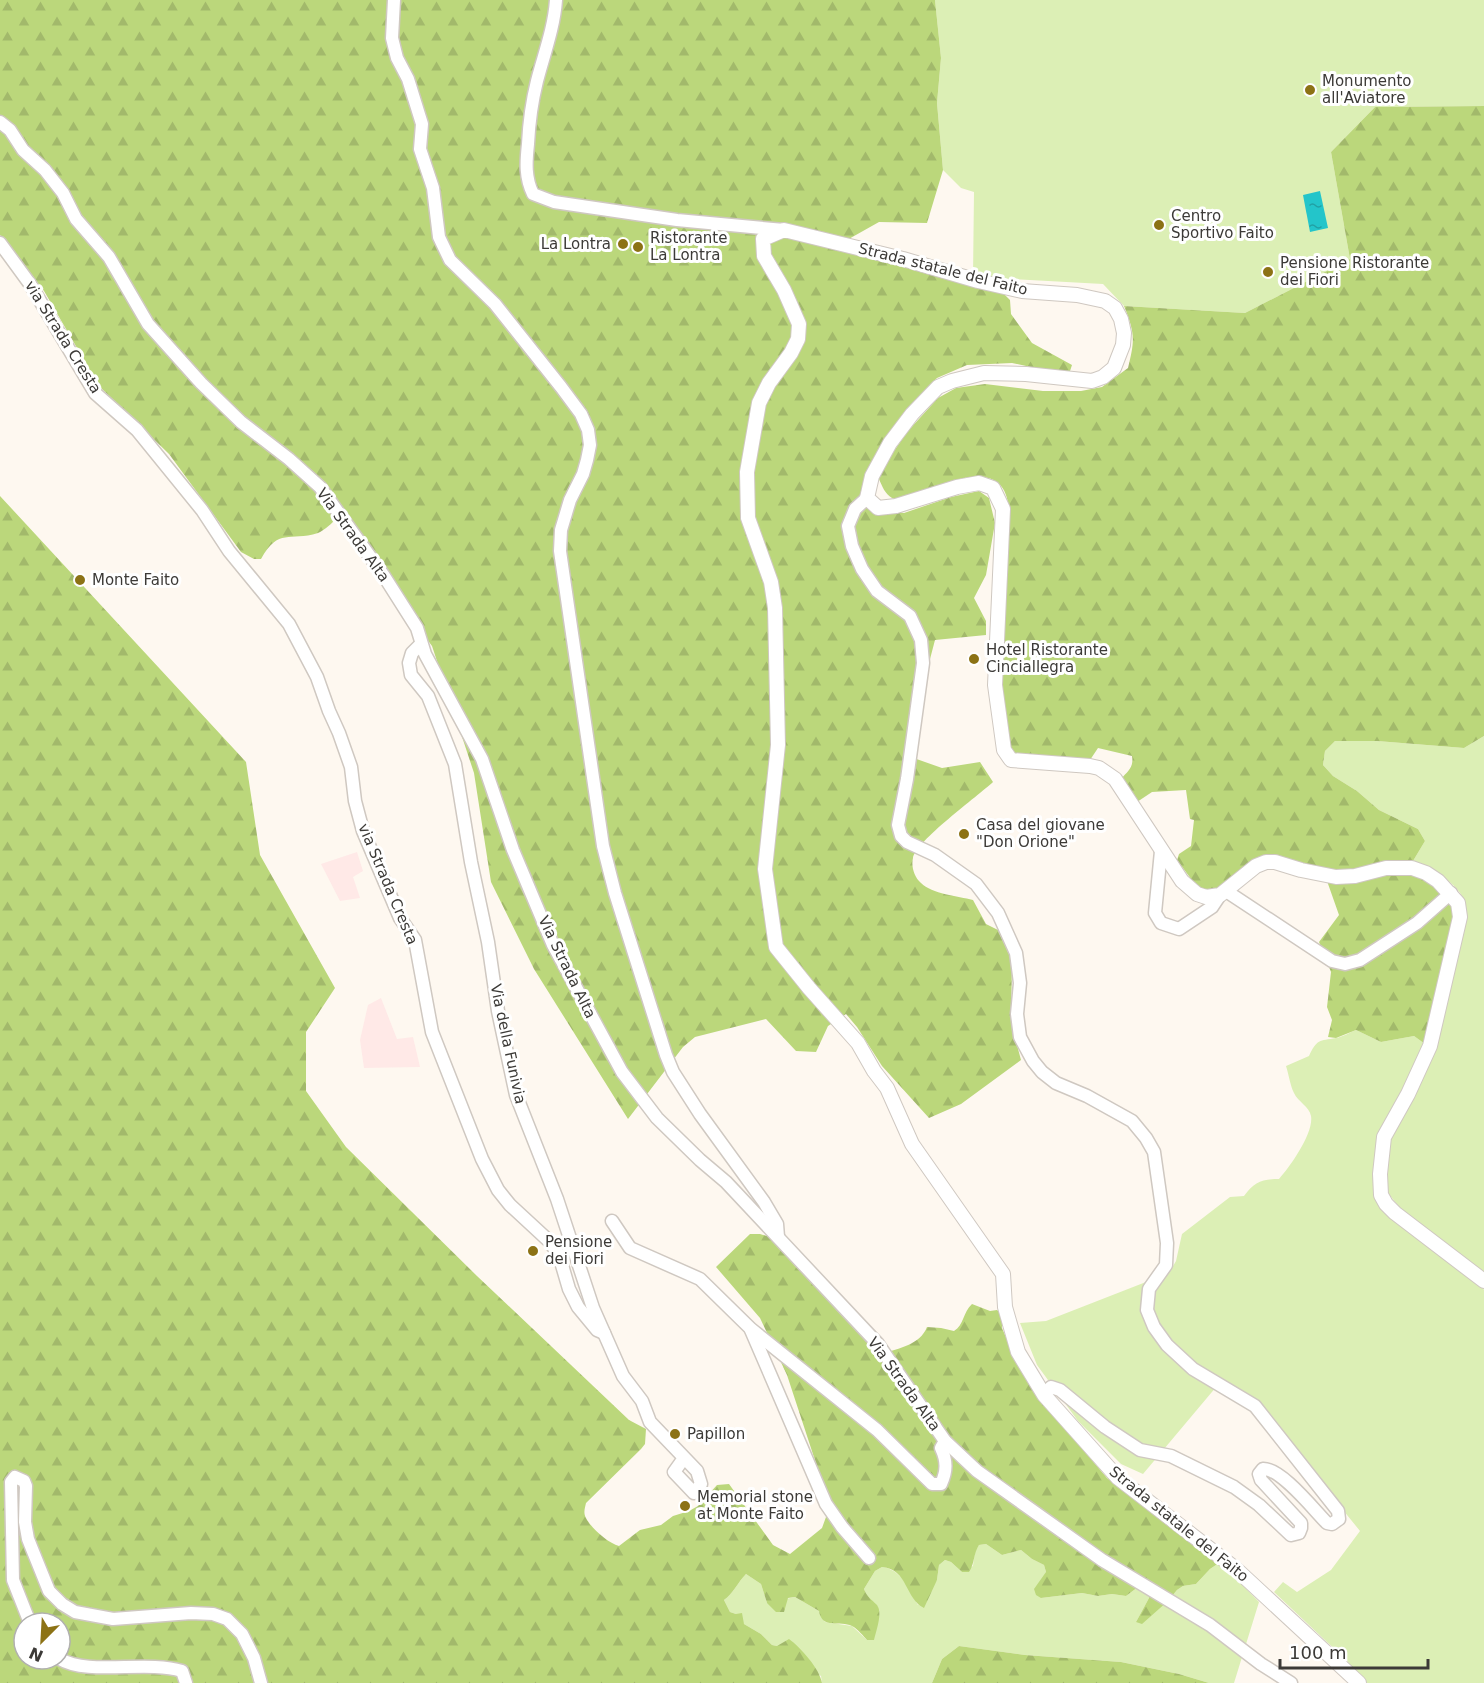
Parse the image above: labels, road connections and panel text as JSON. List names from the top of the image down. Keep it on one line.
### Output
{"streets":{"street":["Strada statale del Faito","via Strada Cresta","Via Strada Alta","Via della Funivia"]},"crossings":[["via Strada Cresta","Via della Funivia"],["Via Strada Alta","Via della Funivia"]],"places":["Monumento all'Aviatore","Centro Sportivo Faito","La Lontra","Ristorante La Lontra","Pensione Ristorante dei Fiori","Monte Faito","Hotel Ristorante Cinciallegra","Casa del giovane \"Don Orione\"","Pensione dei Fiori","Papillon","Memorial stone at Monte Faito"],"scale_bar":"100 m","north":"bottom left"}
